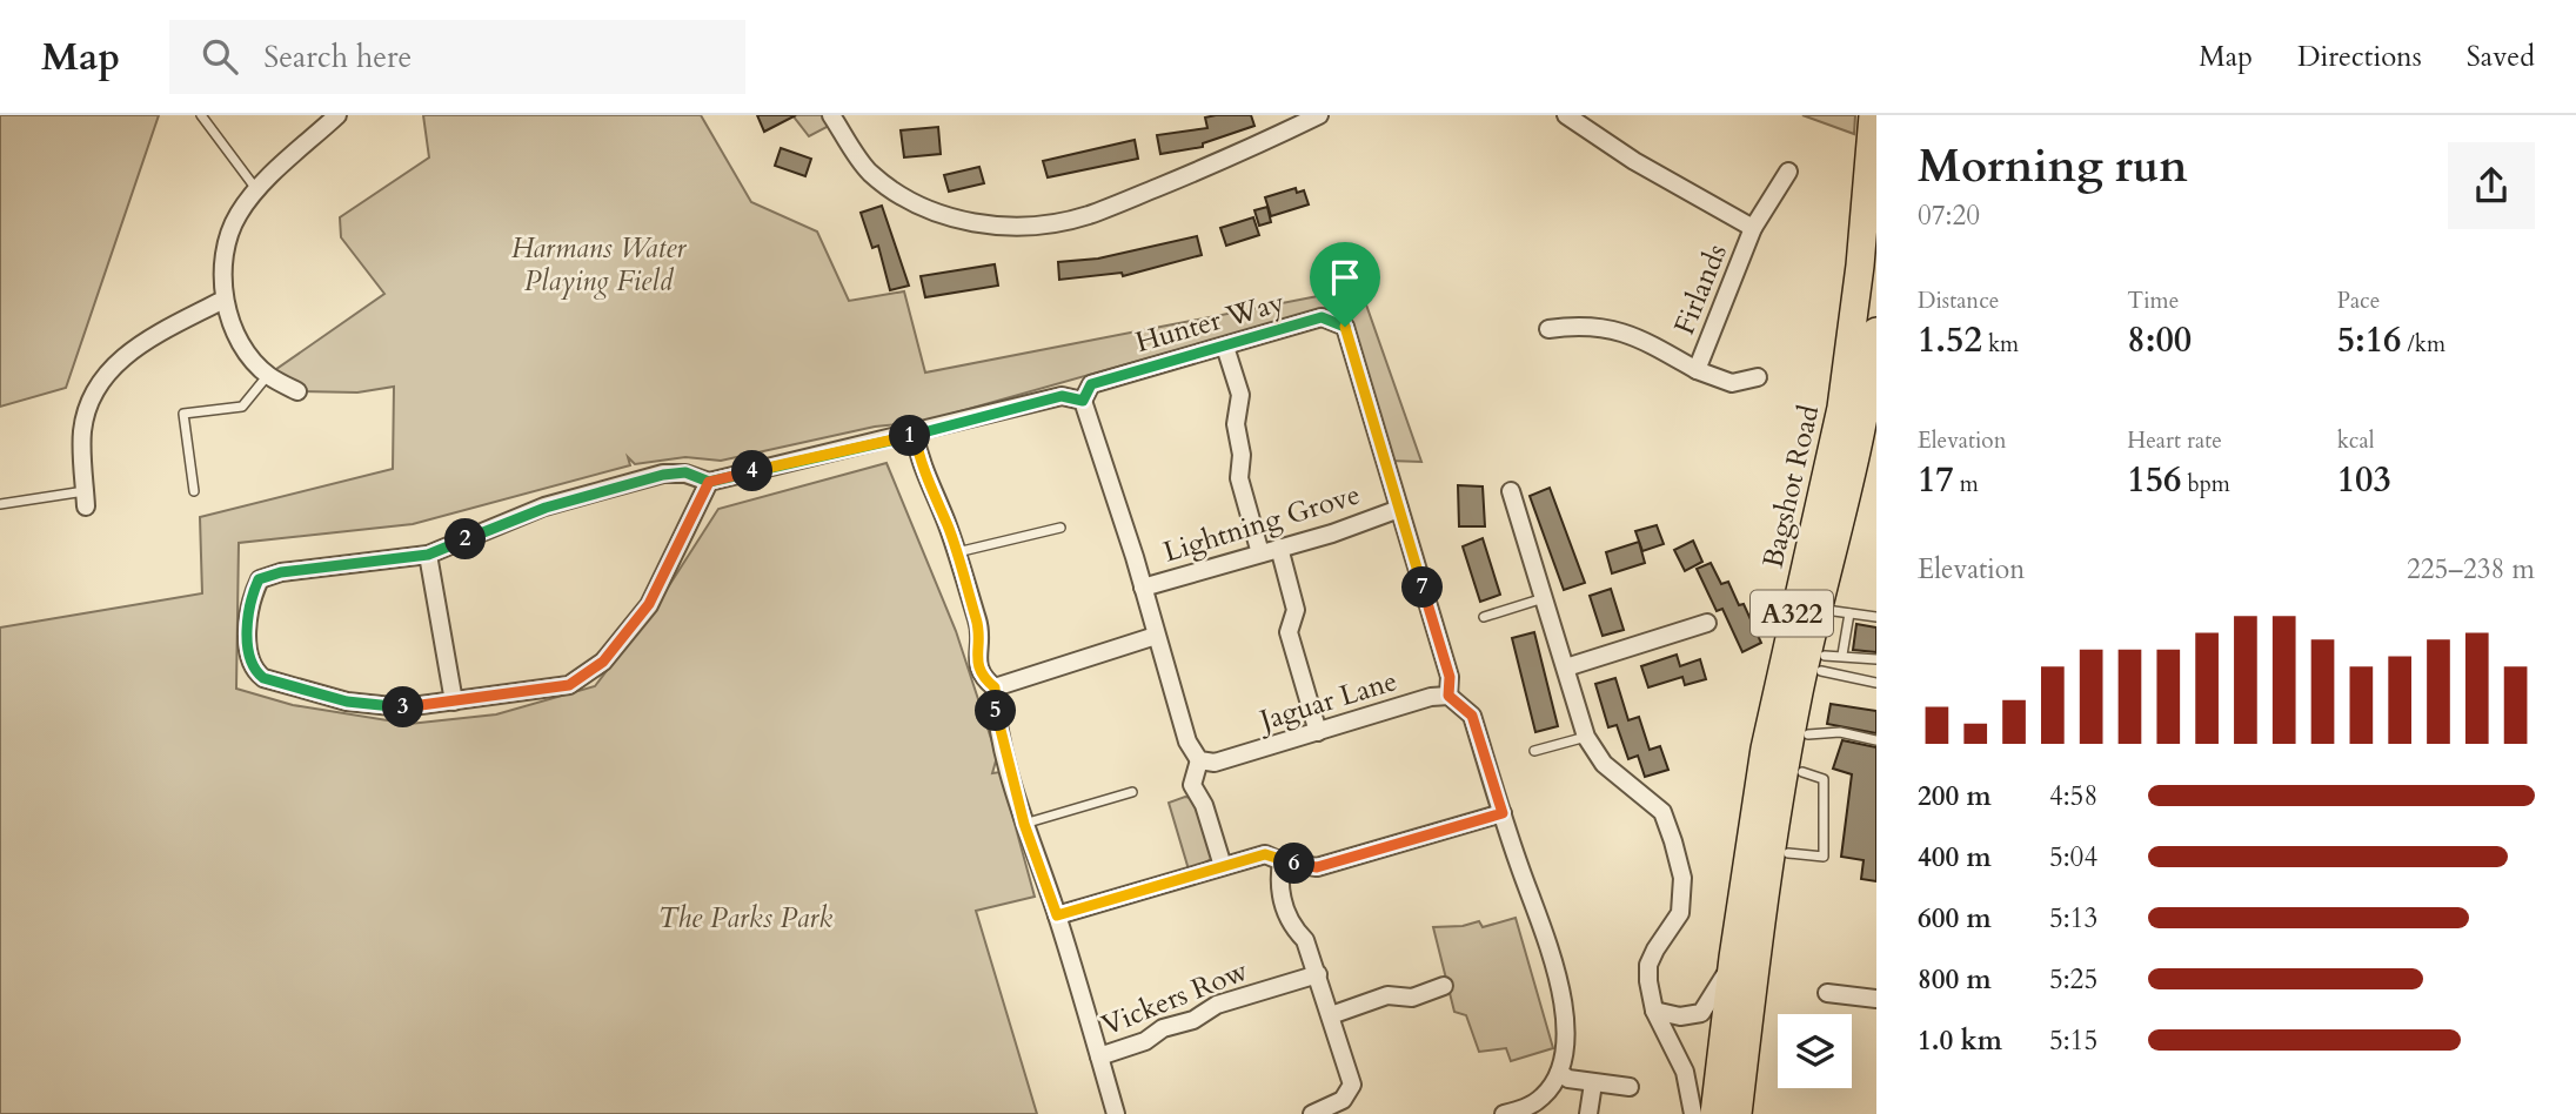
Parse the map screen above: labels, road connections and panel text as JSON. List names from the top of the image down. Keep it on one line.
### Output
{"streets":{"highway":["Bagshot Road","A322"],"street":["Firlands","Hunter Way","Lightning Grove","Jaguar Lane","Vickers Row"]},"crossings":[["Hunter Way","Lightning Grove"],["Lightning Grove","Jaguar Lane"]],"parks":["Harmans Water Playing Field","The Parks Park"],"page":{"header":"Map","search":"Search here","nav":["Map","Directions","Saved"],"heading":["Morning run","07:20"],"stats":[["Distance","1.52 km"],["Time","8:00"],["Pace","5:16 /km"],["Elevation","17 m"],["Heart rate","156 bpm"],["kcal","103"]],"pins":["1","4","2","7","3","5","6"],"chart":["Elevation","225–238 m"],"list":[{"name":"200 m","note":"4:58"},{"name":"400 m","note":"5:04"},{"name":"600 m","note":"5:13"},{"name":"800 m","note":"5:25"},{"name":"1.0 km","note":"5:15"}]}}
